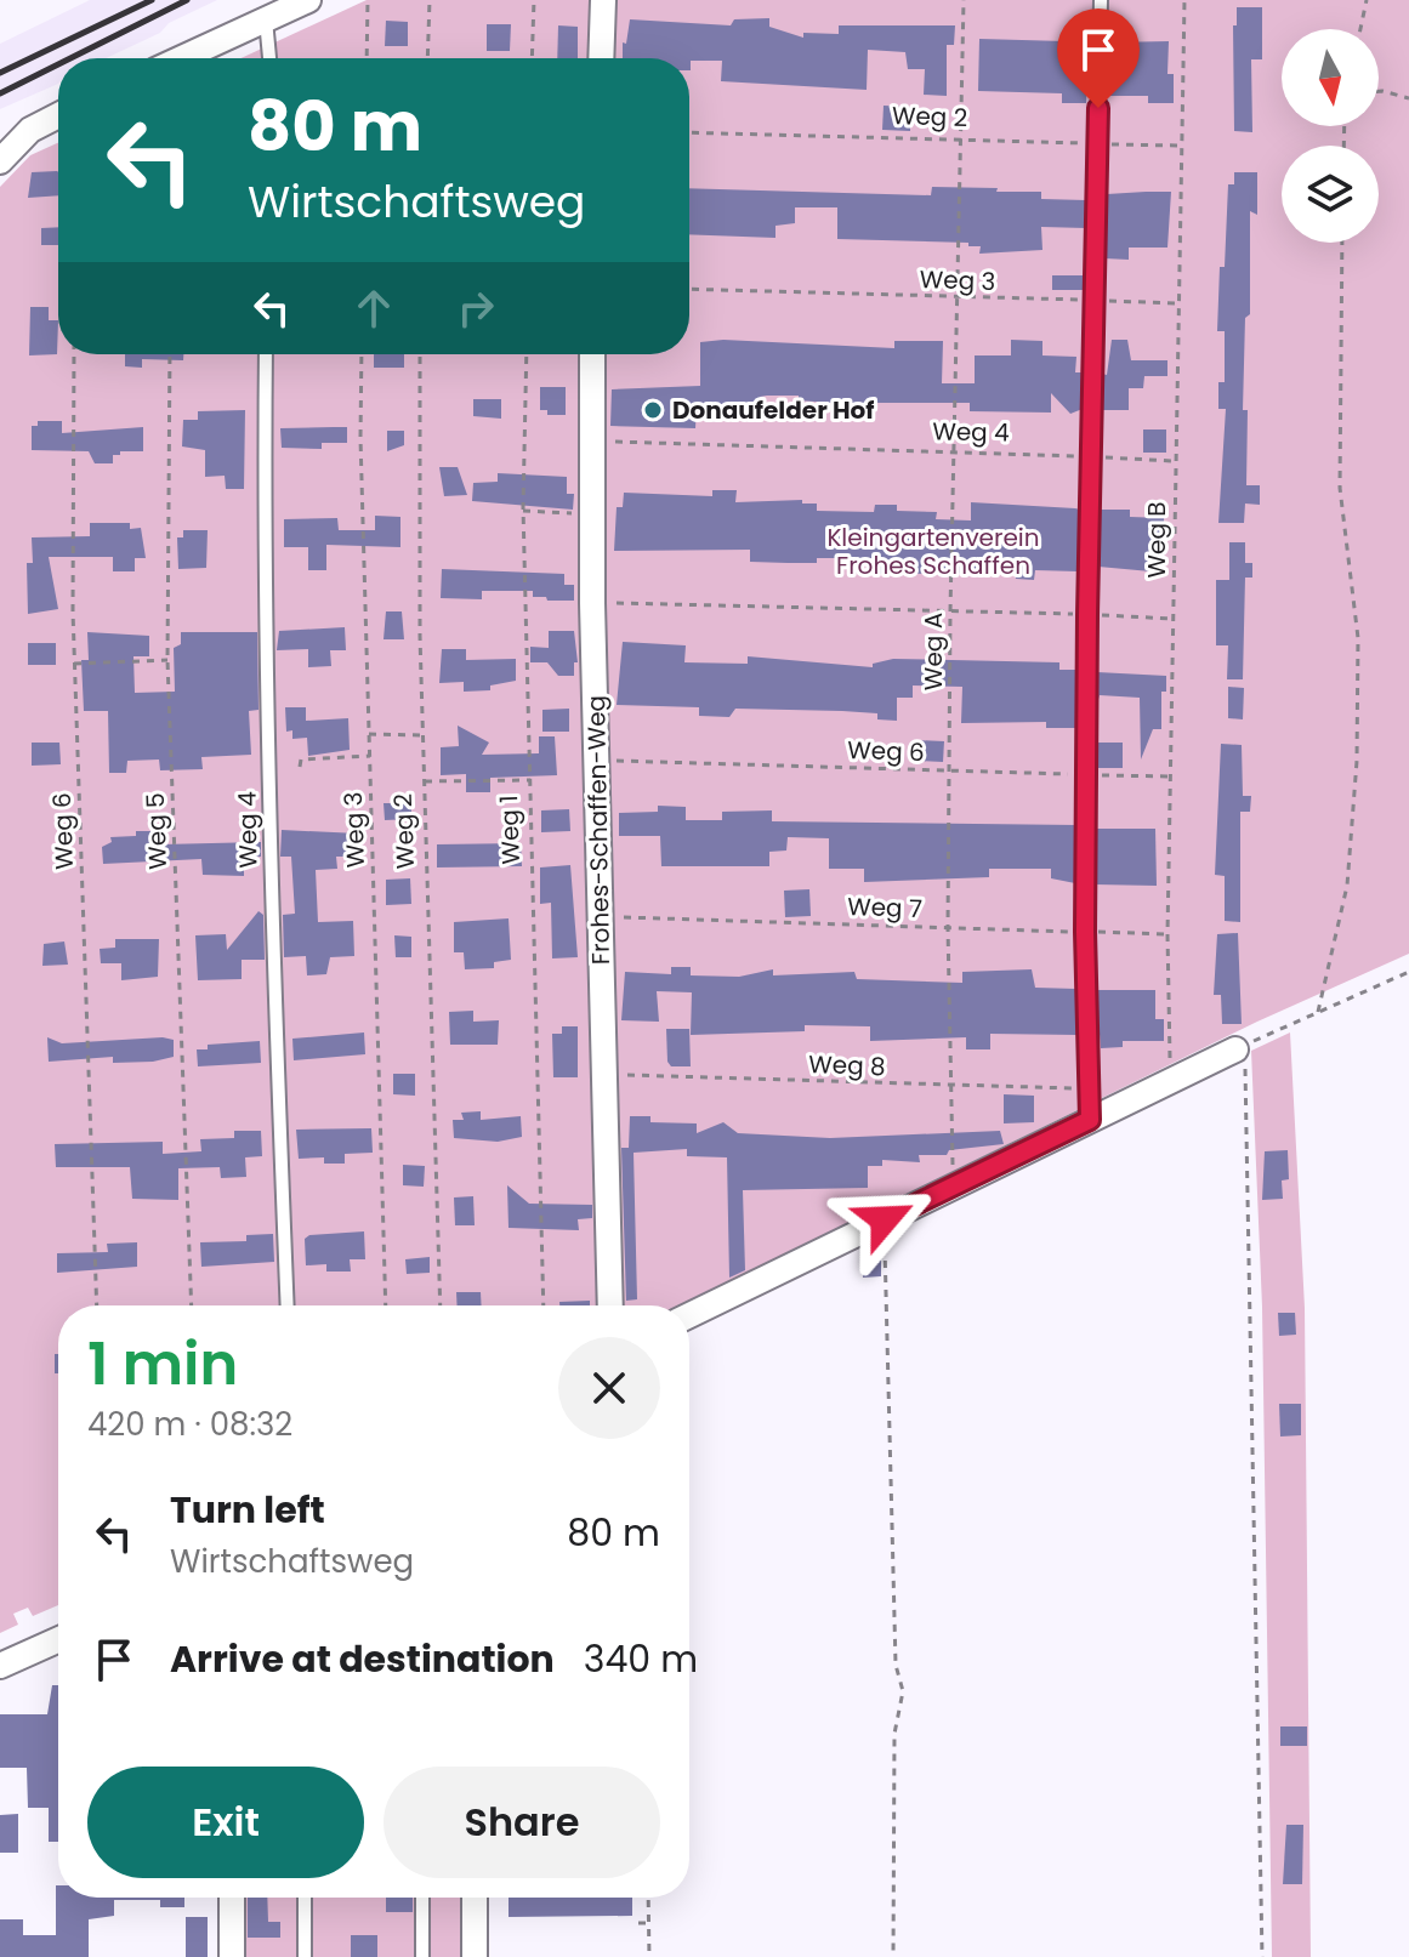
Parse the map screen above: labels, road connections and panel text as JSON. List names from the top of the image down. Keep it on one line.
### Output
{"streets":{"street":["Frohes-Schaffen-Weg"],"lane":["Weg 4"],"path":["Weg 2","Weg 3","Weg B","Weg A","Weg 6","Weg 1","Weg 5","Weg 7","Weg 8"]},"crossings":[["Weg 2","Weg B"],["Weg 2","Weg A"],["Weg 3","Weg B"],["Weg 3","Weg A"],["Weg 4","Weg B"],["Weg 4","Weg A"],["Weg 4","Frohes-Schaffen-Weg"],["Weg B","Weg 6"],["Weg B","Weg 7"],["Weg A","Weg 6"],["Weg A","Weg 7"],["Weg A","Weg 8"],["Weg 6","Frohes-Schaffen-Weg"],["Frohes-Schaffen-Weg","Weg 7"],["Frohes-Schaffen-Weg","Weg 8"]],"parks":["Kleingartenverein Frohes Schaffen"],"places":["Donaufelder Hof"],"north":"bottom","page":{"turn":["80 m","Wirtschaftsweg"],"heading":["1 min","420 m · 08:32"],"list":[{"name":"Turn left","note":"Wirtschaftsweg","value":"80 m"},{"name":"Arrive at destination","value":"340 m"}],"buttons":["Exit","Share"]}}
